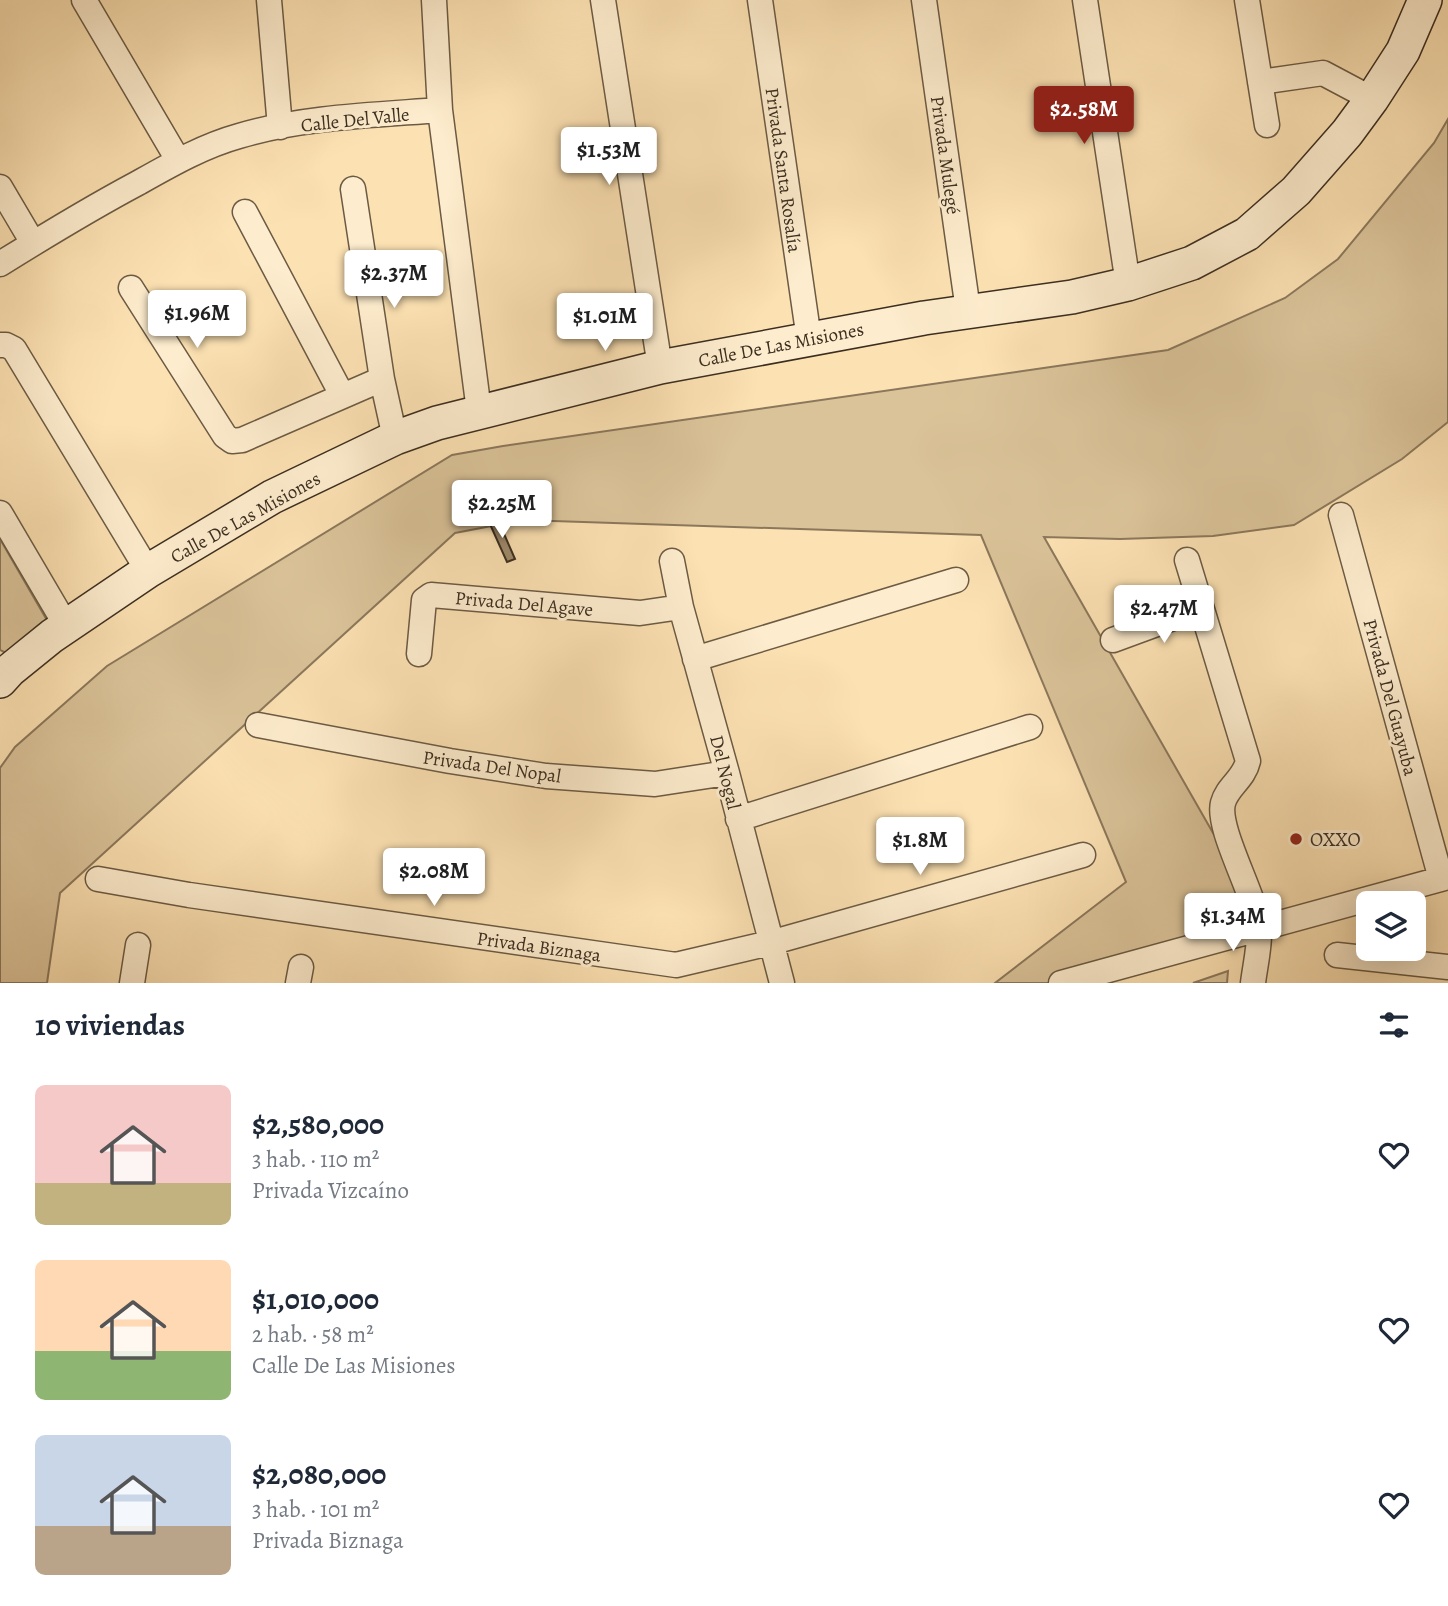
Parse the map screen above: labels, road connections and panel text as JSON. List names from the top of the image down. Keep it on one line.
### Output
{"streets":{"street":["Calle Del Valle","Privada Mulegé","Privada Santa Rosalía","Calle De Las Misiones","Privada Del Agave","Privada Del Guayuba","Privada Del Nopal","Del Nogal","Privada Biznaga"]},"crossings":[["Privada Mulegé","Calle De Las Misiones"],["Privada Santa Rosalía","Calle De Las Misiones"],["Privada Del Agave","Del Nogal"],["Privada Del Nopal","Del Nogal"],["Del Nogal","Privada Biznaga"]],"places":["OXXO"],"page":{"price":["$2.58M","$1.53M","$2.37M","$1.96M","$1.01M","$2.25M","$2.47M","$1.8M","$2.08M","$1.34M"],"heading":"10 viviendas","list":[{"name":"$2,580,000","note":"3 hab. · 110 m² · Privada Vizcaíno"},{"name":"$1,010,000","note":"2 hab. · 58 m² · Calle De Las Misiones"},{"name":"$2,080,000","note":"3 hab. · 101 m² · Privada Biznaga"}]}}
